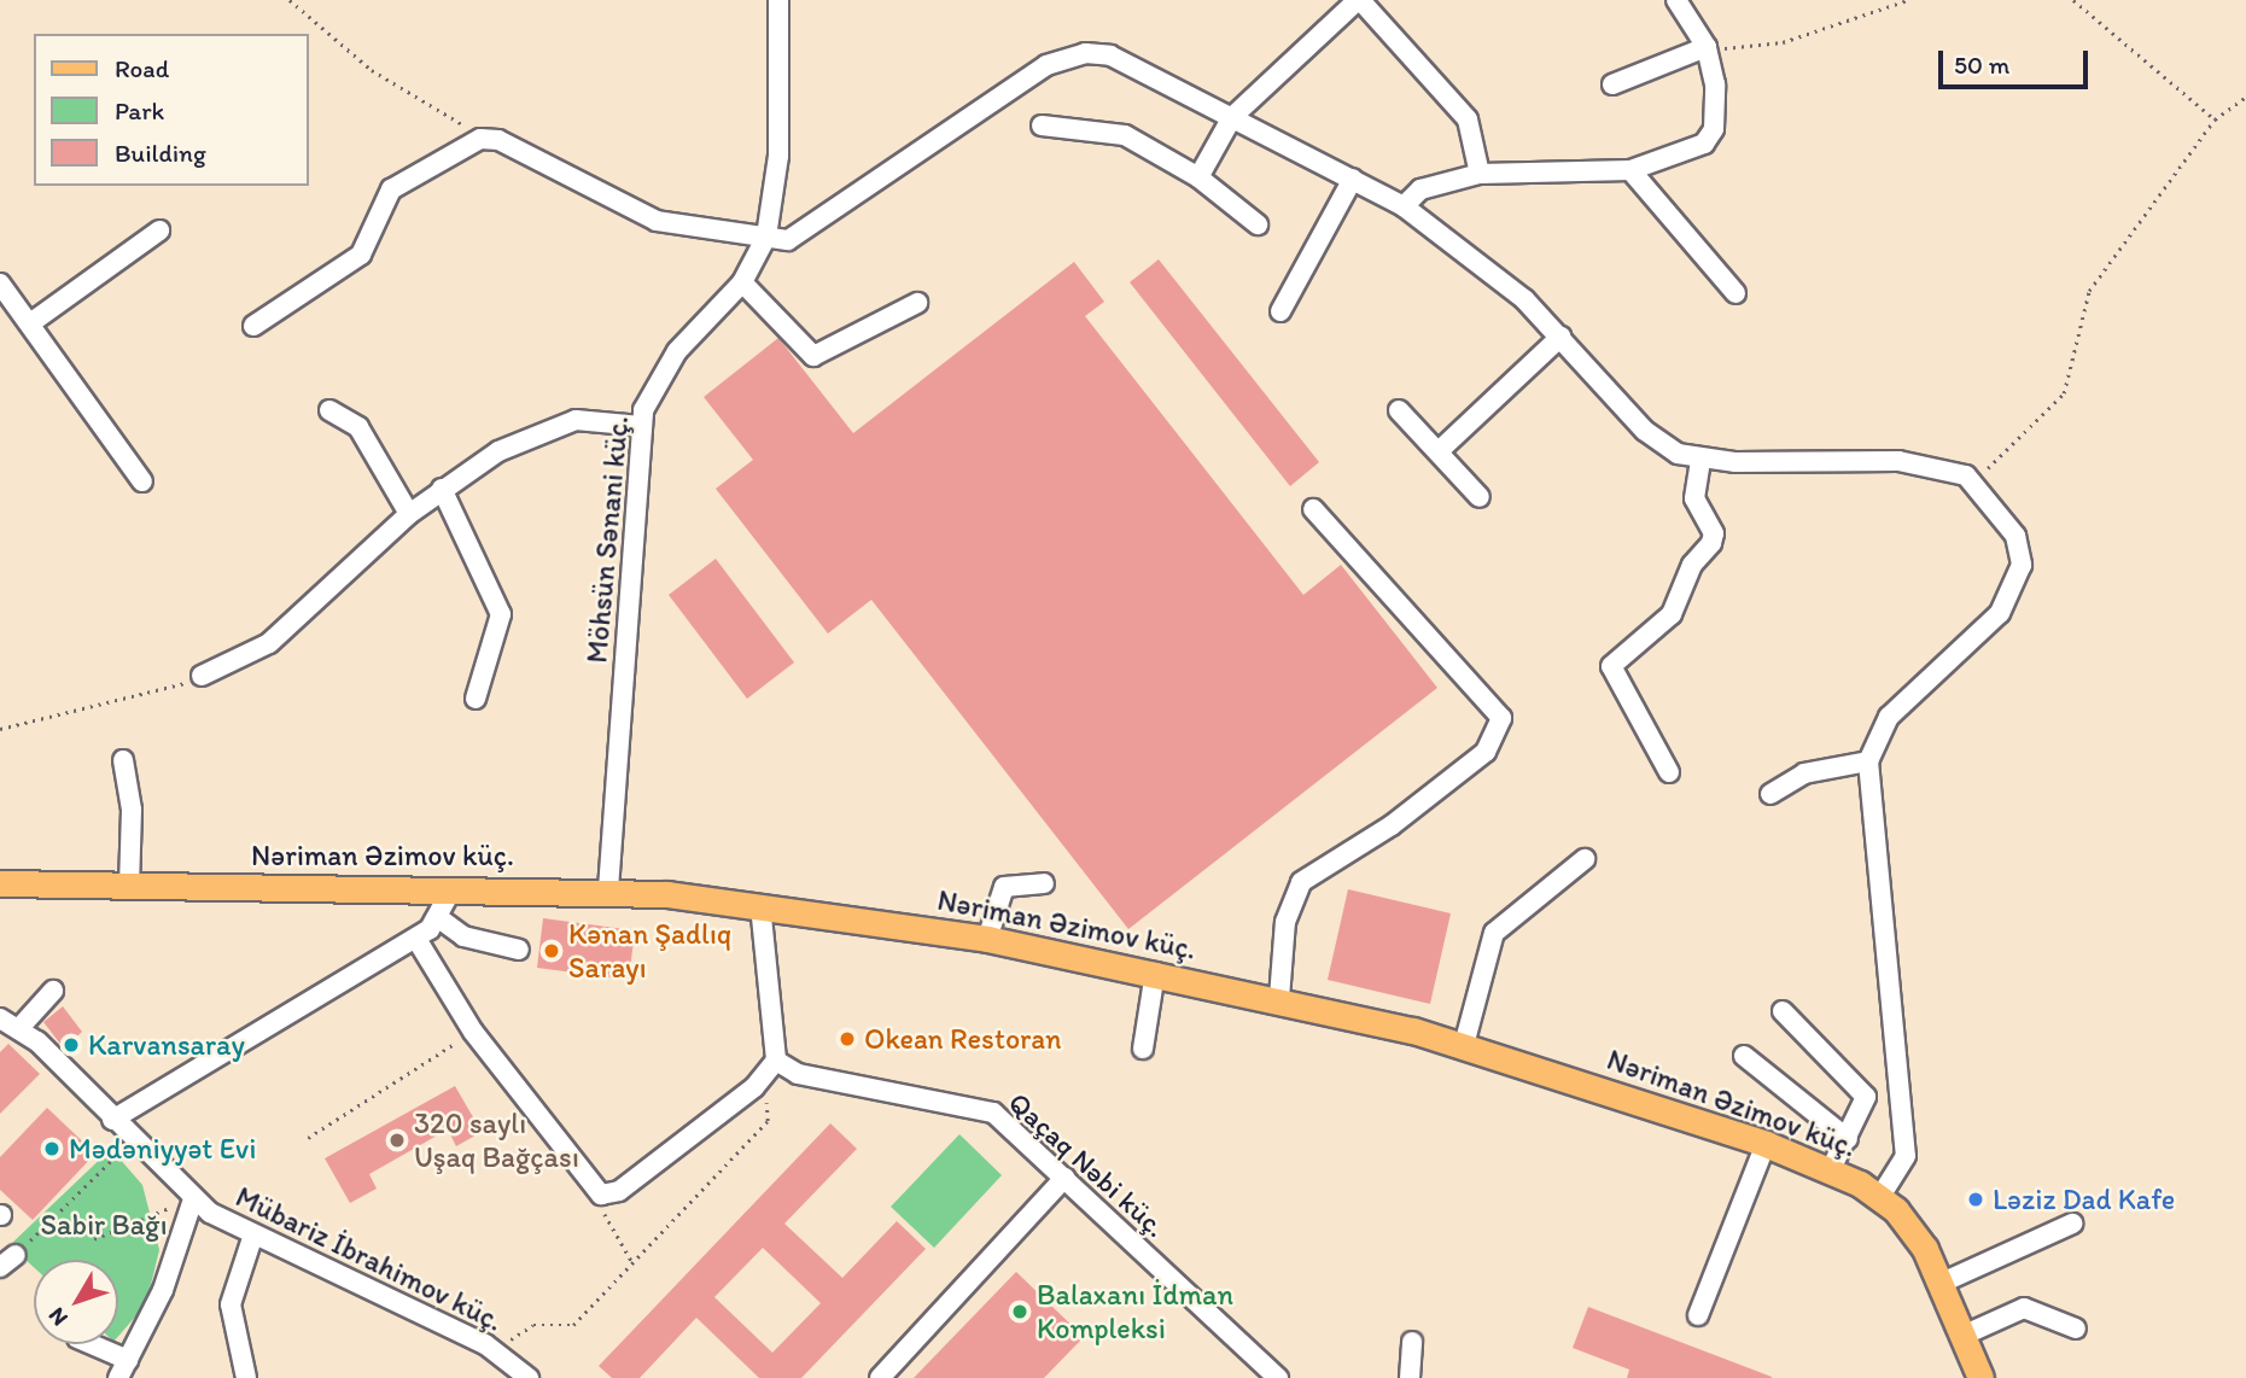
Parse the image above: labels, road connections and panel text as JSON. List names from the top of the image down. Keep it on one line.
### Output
{"streets":{"main road":["Nəriman Əzimov küç."],"street":["Möhsün Sənani küç.","Qaçaq Nəbi küç.","Mübariz İbrahimov küç."]},"crossings":[["Möhsün Sənani küç.","Nəriman Əzimov küç."]],"parks":["Sabir Bağı"],"places":["Kənan Şadlıq Sarayı","Okean Restoran","Karvansaray","320 saylı Uşaq Bağçası","Mədəniyyət Evi","Ləziz Dad Kafe","Balaxanı İdman Kompleksi"],"legend":["Road","Park","Building"],"scale_bar":"50 m","north":"bottom left"}
